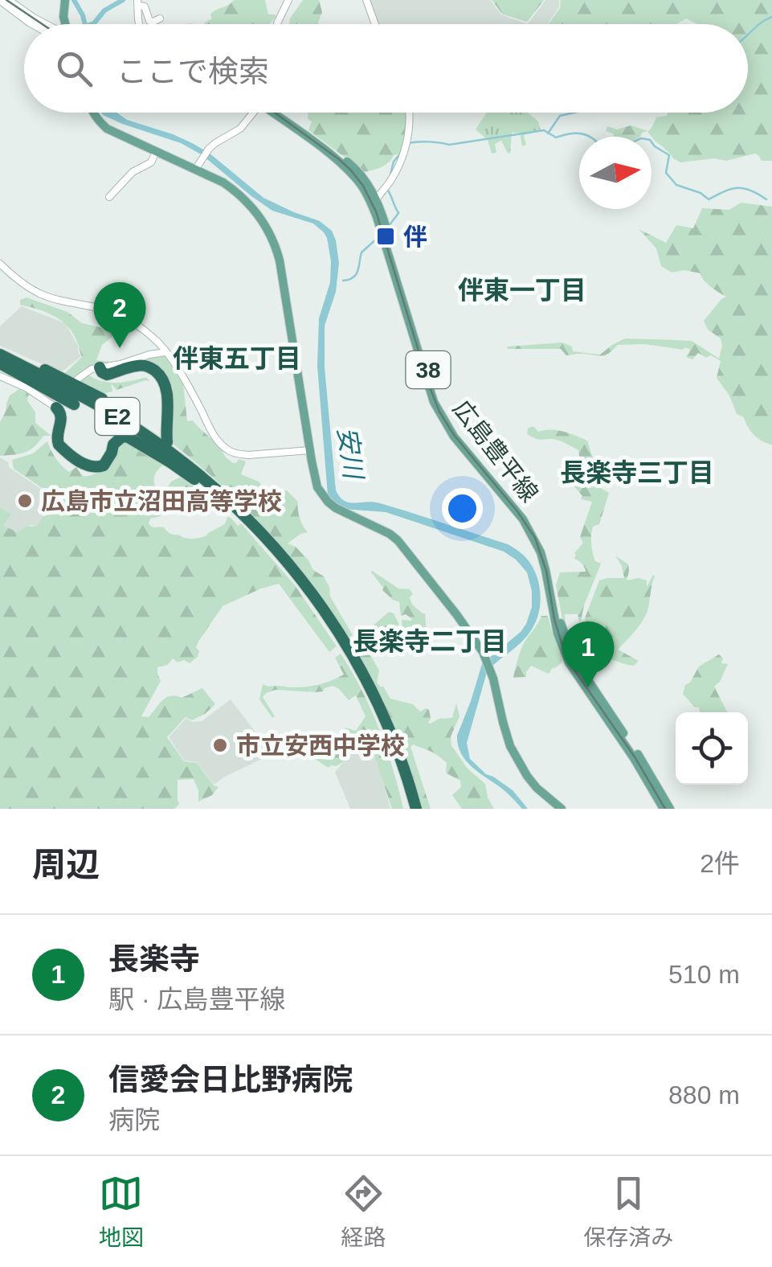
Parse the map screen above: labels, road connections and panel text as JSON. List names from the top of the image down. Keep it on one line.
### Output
{"streets":{"highway":["E2"],"main road":["38","広島豊平線"]},"districts":["伴東一丁目","伴東五丁目","長楽寺三丁目","長楽寺二丁目"],"water":["安川"],"places":{"transit":["伴"],"other":["広島市立沼田高等学校","市立安西中学校"]},"north":"right","page":{"search":"ここで検索","pins":["2","1"],"heading":["周辺","2件"],"list":[{"mark":"1","name":"長楽寺","note":"駅 · 広島豊平線","value":"510 m"},{"mark":"2","name":"信愛会日比野病院","note":"病院","value":"880 m"}],"nav":["地図","経路","保存済み"]}}
